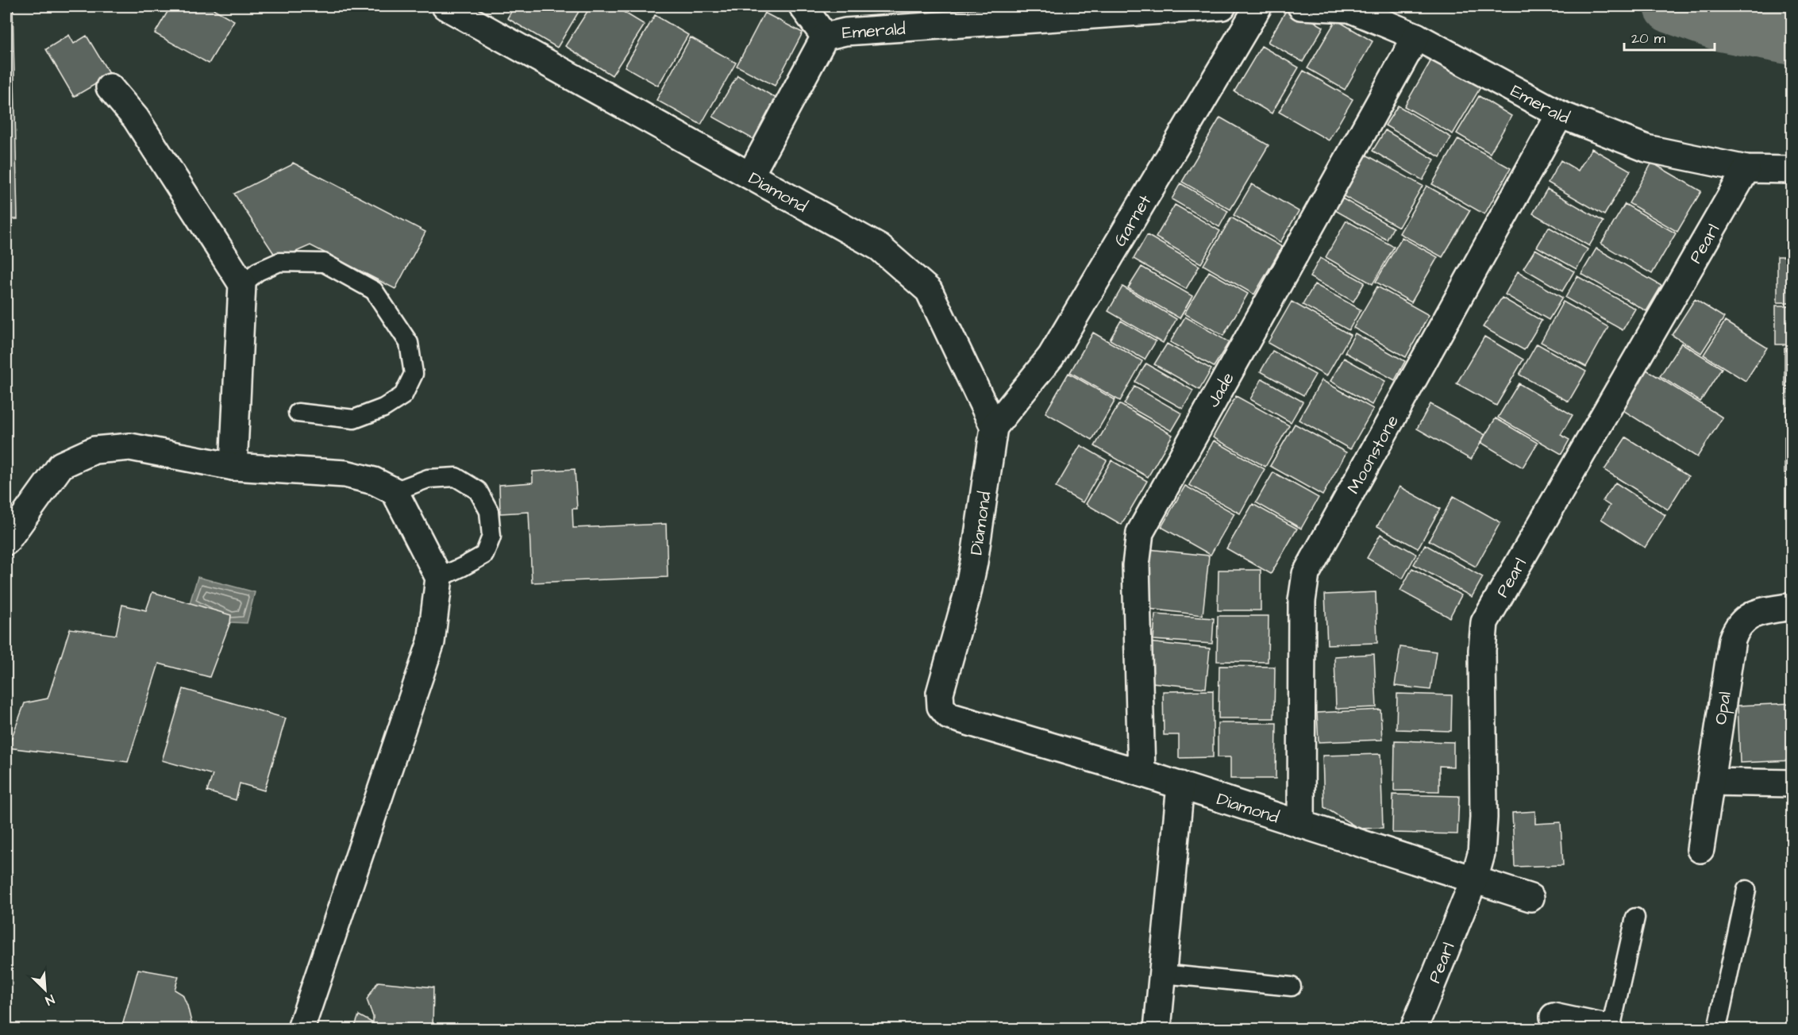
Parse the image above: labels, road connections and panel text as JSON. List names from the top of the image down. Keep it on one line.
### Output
{"streets":{"street":["Emerald","Diamond","Garnet","Pearl","Jade","Moonstone","Opal"]},"crossings":[["Emerald","Diamond"],["Emerald","Pearl"],["Emerald","Jade"],["Emerald","Moonstone"],["Diamond","Garnet"],["Diamond","Pearl"],["Diamond","Jade"],["Diamond","Moonstone"]],"scale_bar":"20 m","north":"bottom right"}
